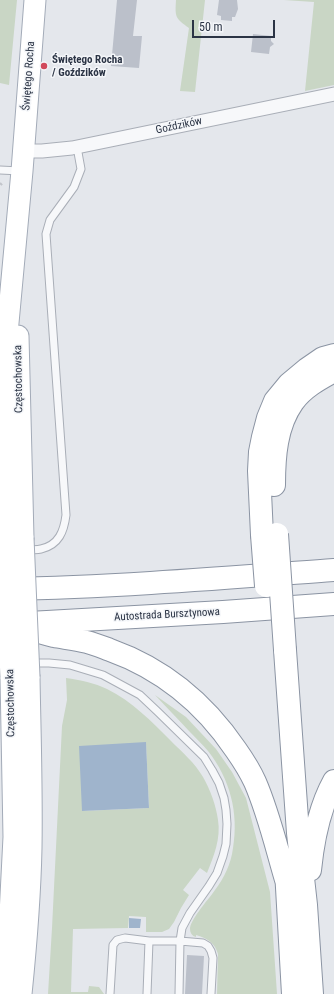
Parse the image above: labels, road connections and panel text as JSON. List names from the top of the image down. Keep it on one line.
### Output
{"streets":{"highway":["Autostrada Bursztynowa"],"main road":["Świętego Rocha","Częstochowska"],"street":["Goździków"]},"crossings":[["Świętego Rocha","Goździków"],["Świętego Rocha","Częstochowska"],["Goździków","Częstochowska"]],"places":["Świętego Rocha / Goździków"],"scale_bar":"50 m"}
